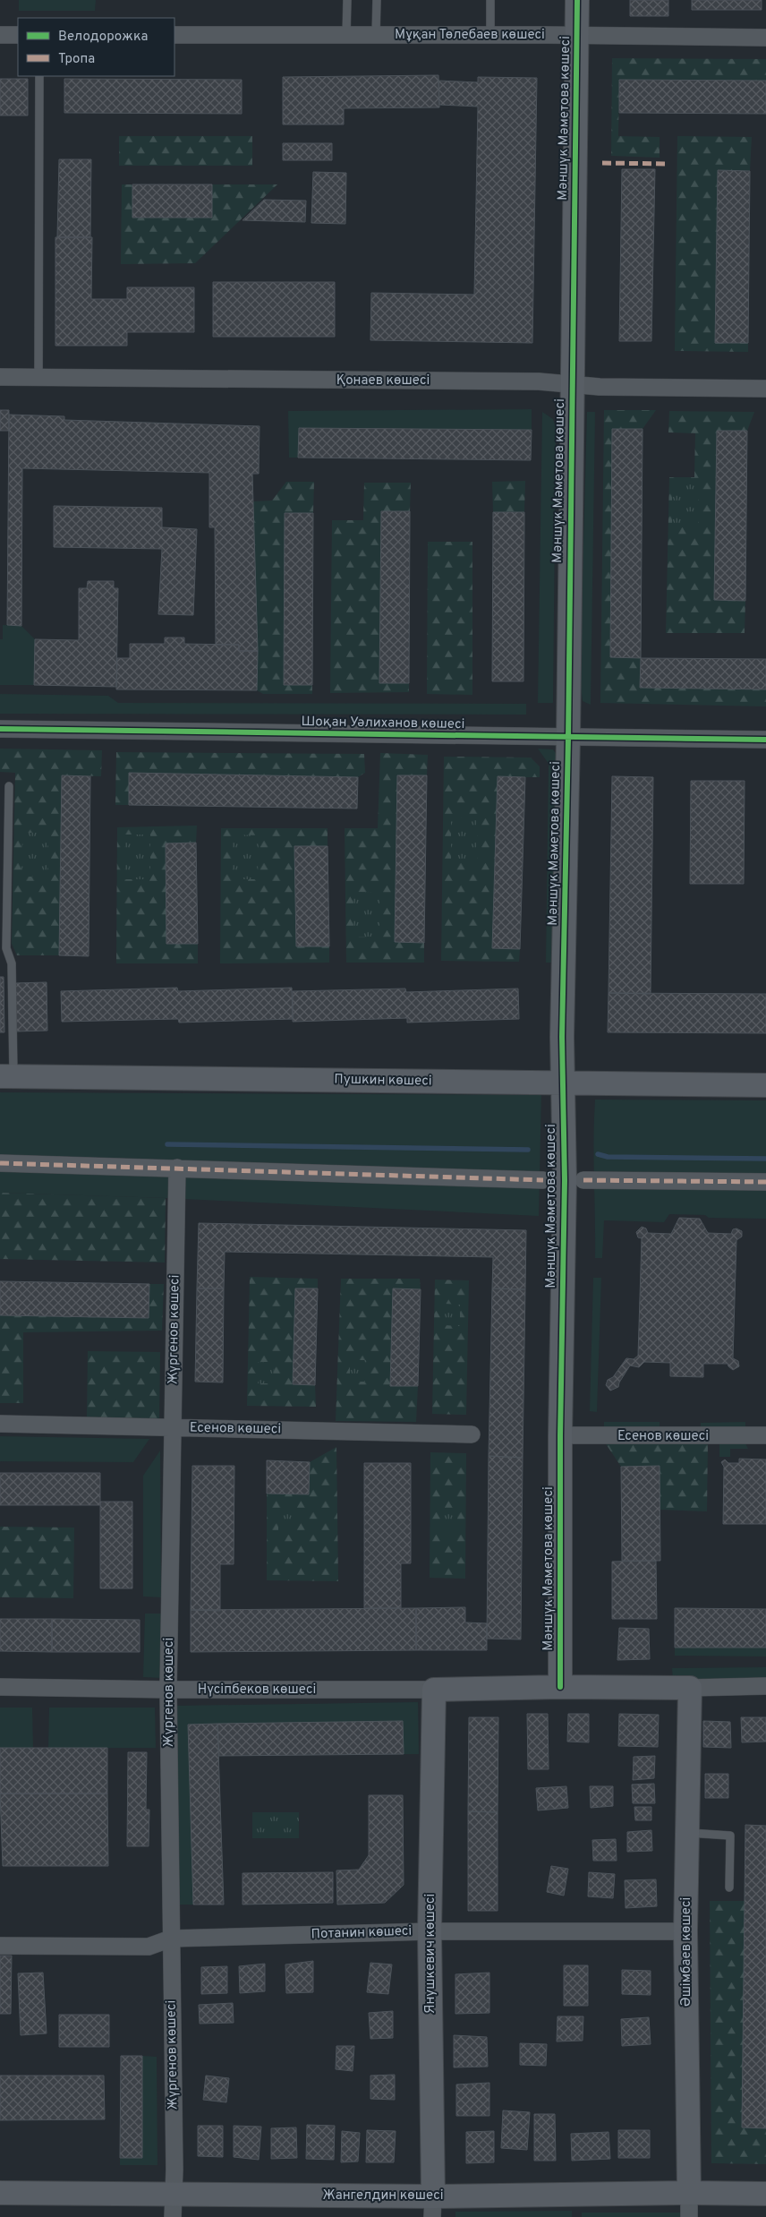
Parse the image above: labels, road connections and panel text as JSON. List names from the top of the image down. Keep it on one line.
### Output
{"streets":{"street":["Мұқан Төлебаев көшесі","Мәншүк Мәметова көшесі","Қонаев көшесі","Шоқан Уәлиханов көшесі","Пушкин көшесі","Жүргенов көшесі","Есенов көшесі","Нүсіпбеков көшесі","Потанин көшесі","Әшімбаев көшесі","Янушкевич көшесі","Жангелдин көшесі"]},"crossings":[["Мұқан Төлебаев көшесі","Мәншүк Мәметова көшесі"],["Мәншүк Мәметова көшесі","Қонаев көшесі"],["Мәншүк Мәметова көшесі","Шоқан Уәлиханов көшесі"],["Мәншүк Мәметова көшесі","Пушкин көшесі"],["Мәншүк Мәметова көшесі","Есенов көшесі"],["Жүргенов көшесі","Есенов көшесі"],["Жүргенов көшесі","Нүсіпбеков көшесі"],["Жүргенов көшесі","Потанин көшесі"],["Жүргенов көшесі","Жангелдин көшесі"],["Нүсіпбеков көшесі","Янушкевич көшесі"],["Потанин көшесі","Әшімбаев көшесі"],["Потанин көшесі","Янушкевич көшесі"],["Әшімбаев көшесі","Жангелдин көшесі"],["Янушкевич көшесі","Жангелдин көшесі"]],"legend":["Велодорожка","Тропа"]}
